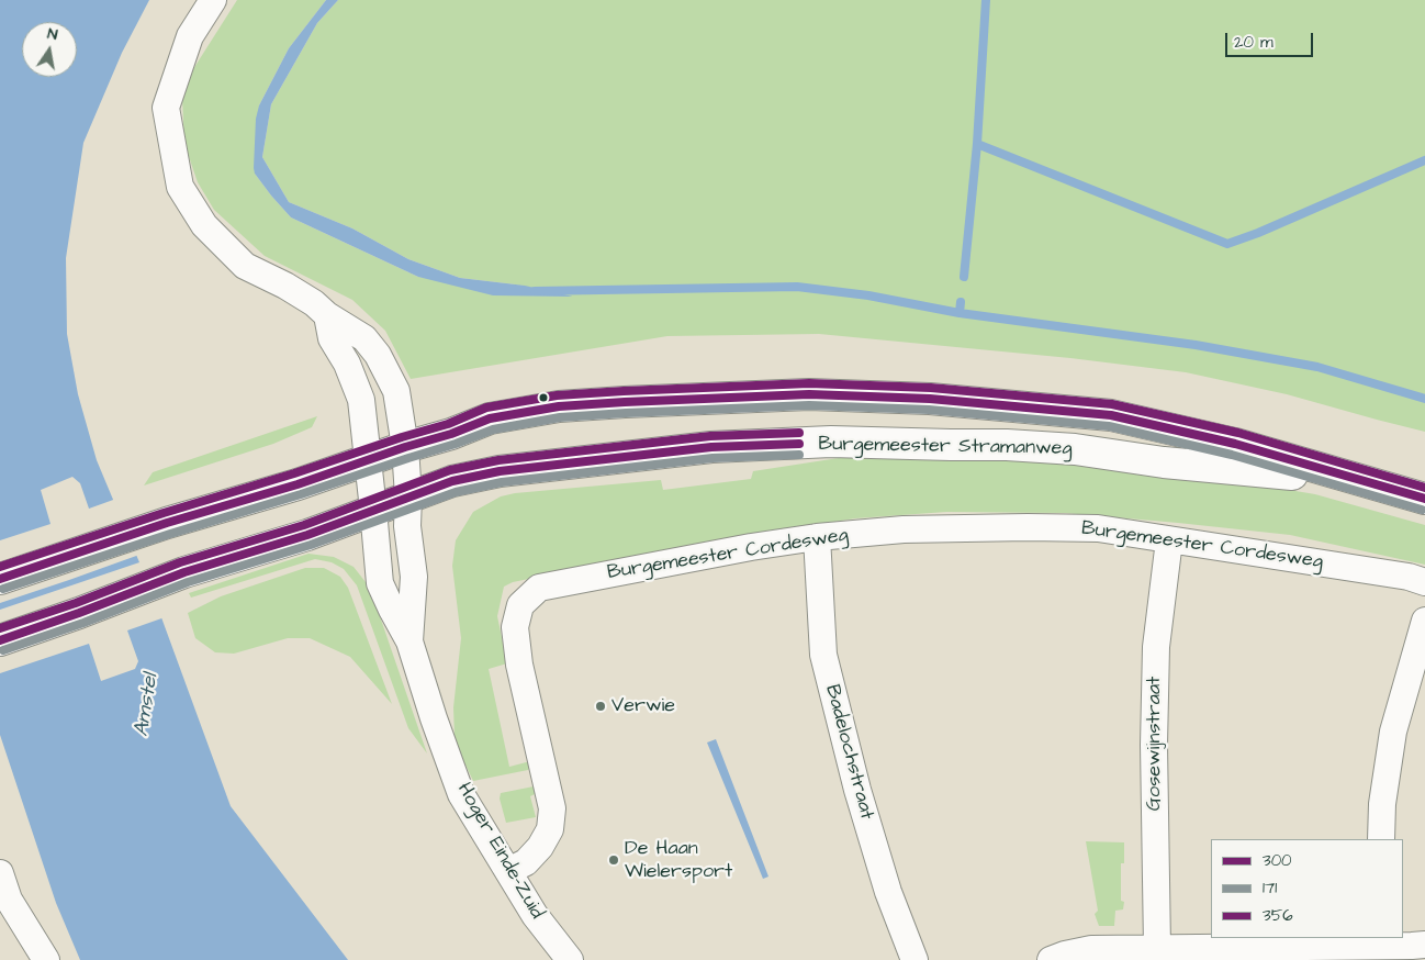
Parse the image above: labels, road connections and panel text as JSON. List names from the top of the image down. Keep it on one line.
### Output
{"streets":{"main road":["Burgemeester Stramanweg"],"street":["Burgemeester Cordesweg","Gosewijnstraat","Badelochstraat","Hoger Einde-Zuid"]},"crossings":[["Burgemeester Stramanweg","Hoger Einde-Zuid"],["Burgemeester Cordesweg","Gosewijnstraat"],["Burgemeester Cordesweg","Badelochstraat"],["Burgemeester Cordesweg","Hoger Einde-Zuid"]],"water":["Amstel"],"places":["Verwie","De Haan Wielersport"],"lines":["transit line 356","transit line 300","transit line 171"],"legend":["300","171","356"],"scale_bar":"20 m","north":"top"}
